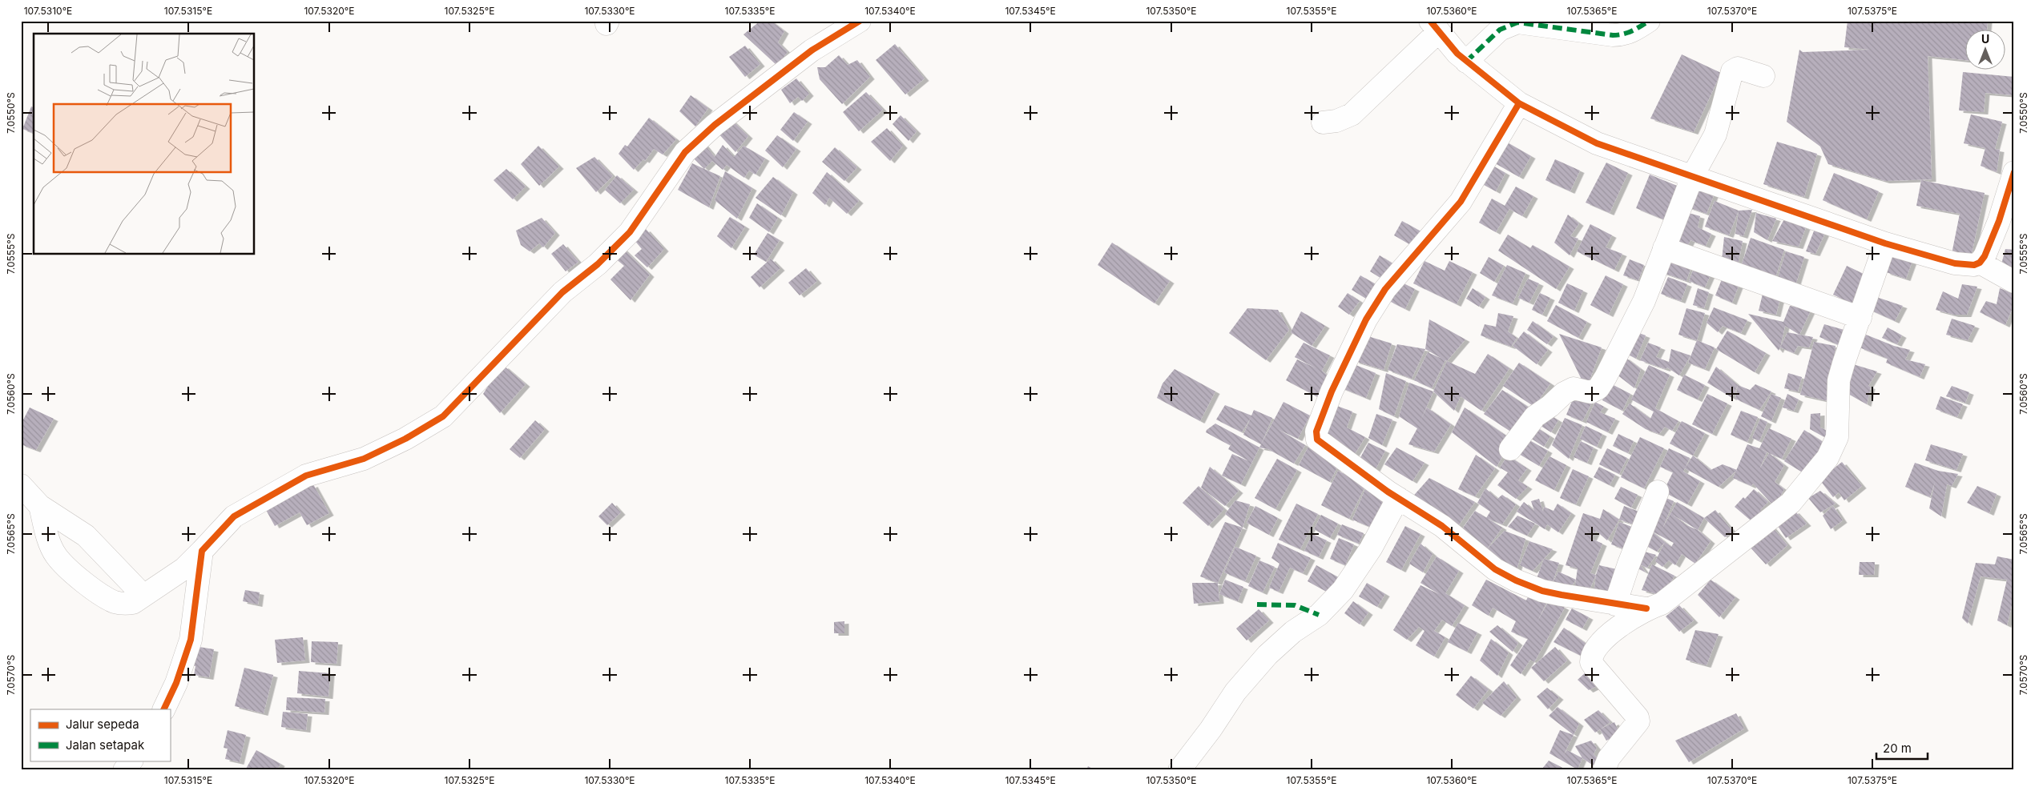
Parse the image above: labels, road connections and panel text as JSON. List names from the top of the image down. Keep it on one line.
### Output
{"legend":["Jalur sepeda","Jalan setapak"],"scale_bar":"20 m","north":"top","coordinates":["107.5310°E","107.5315°E","107.5320°E","107.5325°E","107.5330°E","107.5335°E","107.5340°E","107.5345°E","107.5350°E","107.5355°E","107.5360°E","107.5365°E","107.5370°E","107.5375°E","7.0550°S","7.0555°S","7.0560°S","7.0565°S","7.0570°S"]}
